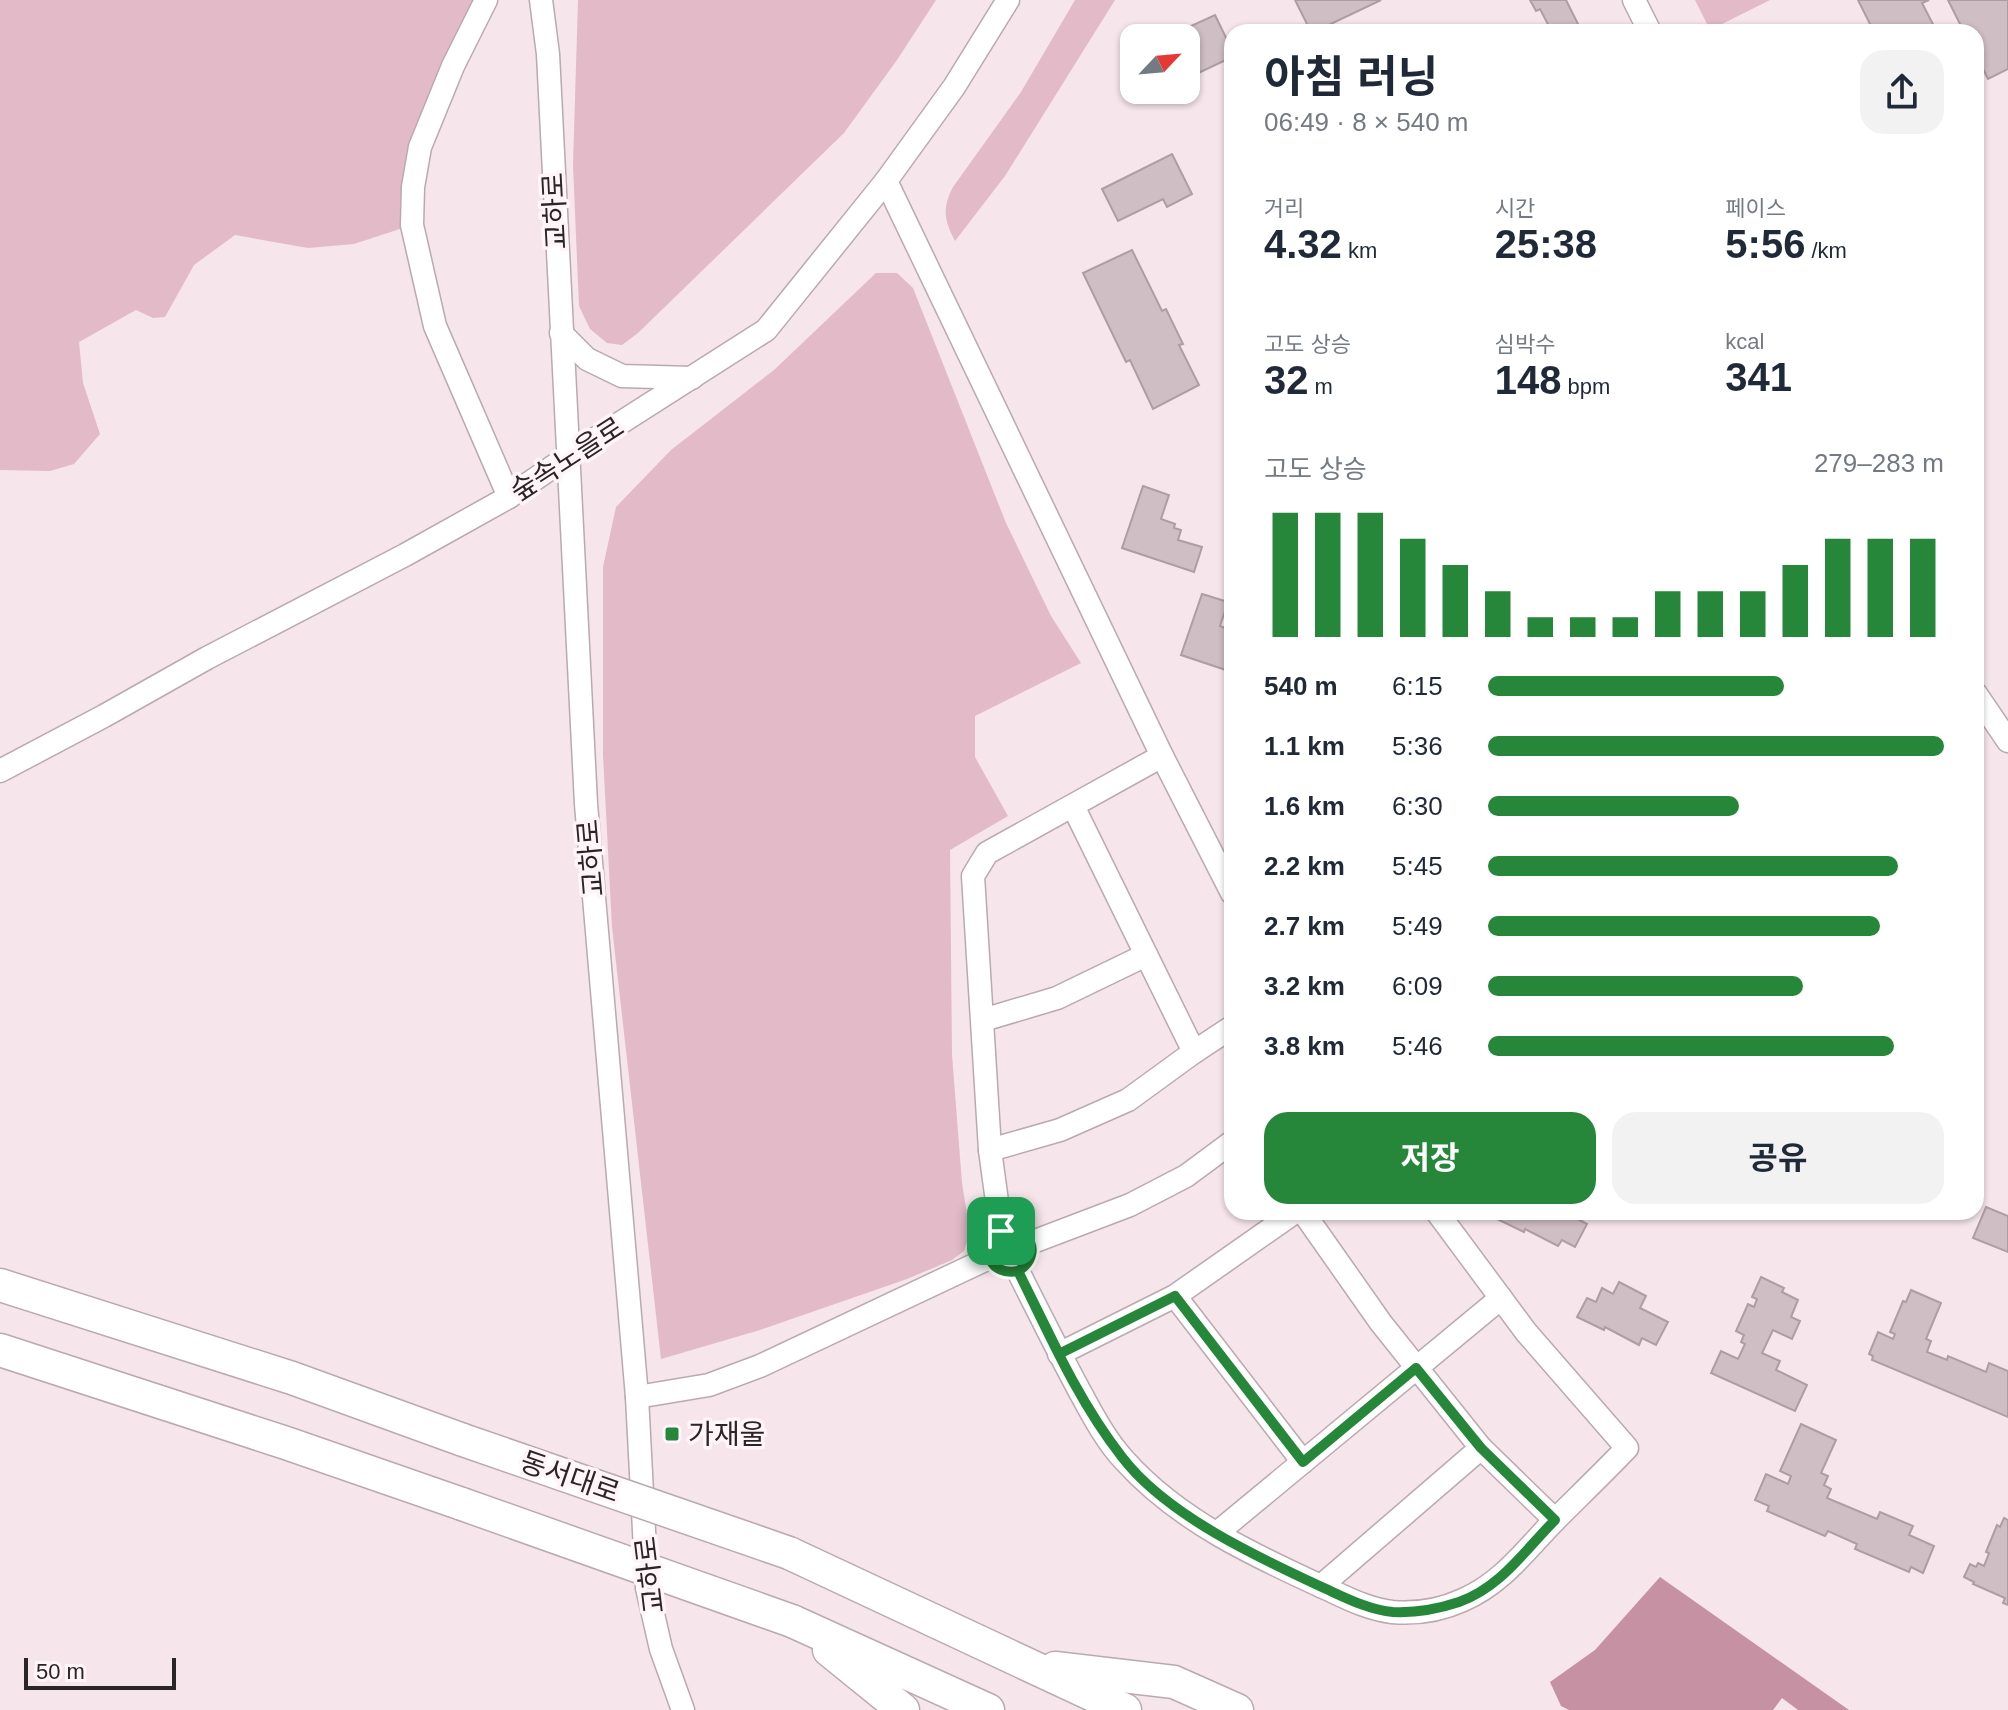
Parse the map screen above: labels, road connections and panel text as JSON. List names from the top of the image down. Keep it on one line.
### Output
{"streets":{"highway":["동서대로"],"street":["교하로","숲속노을로"]},"crossings":[["교하로","숲속노을로"]],"places":{"transit":["가재울"]},"scale_bar":"50 m","north":"top right","page":{"heading":["아침 러닝","06:49 · 8 × 540 m"],"stats":[["거리","4.32 km"],["시간","25:38"],["페이스","5:56 /km"],["고도 상승","32 m"],["심박수","148 bpm"],["kcal","341"]],"chart":["고도 상승","279–283 m"],"list":[{"name":"540 m","note":"6:15"},{"name":"1.1 km","note":"5:36"},{"name":"1.6 km","note":"6:30"},{"name":"2.2 km","note":"5:45"},{"name":"2.7 km","note":"5:49"},{"name":"3.2 km","note":"6:09"},{"name":"3.8 km","note":"5:46"}],"buttons":["저장","공유"],"scale":"50 m"}}
